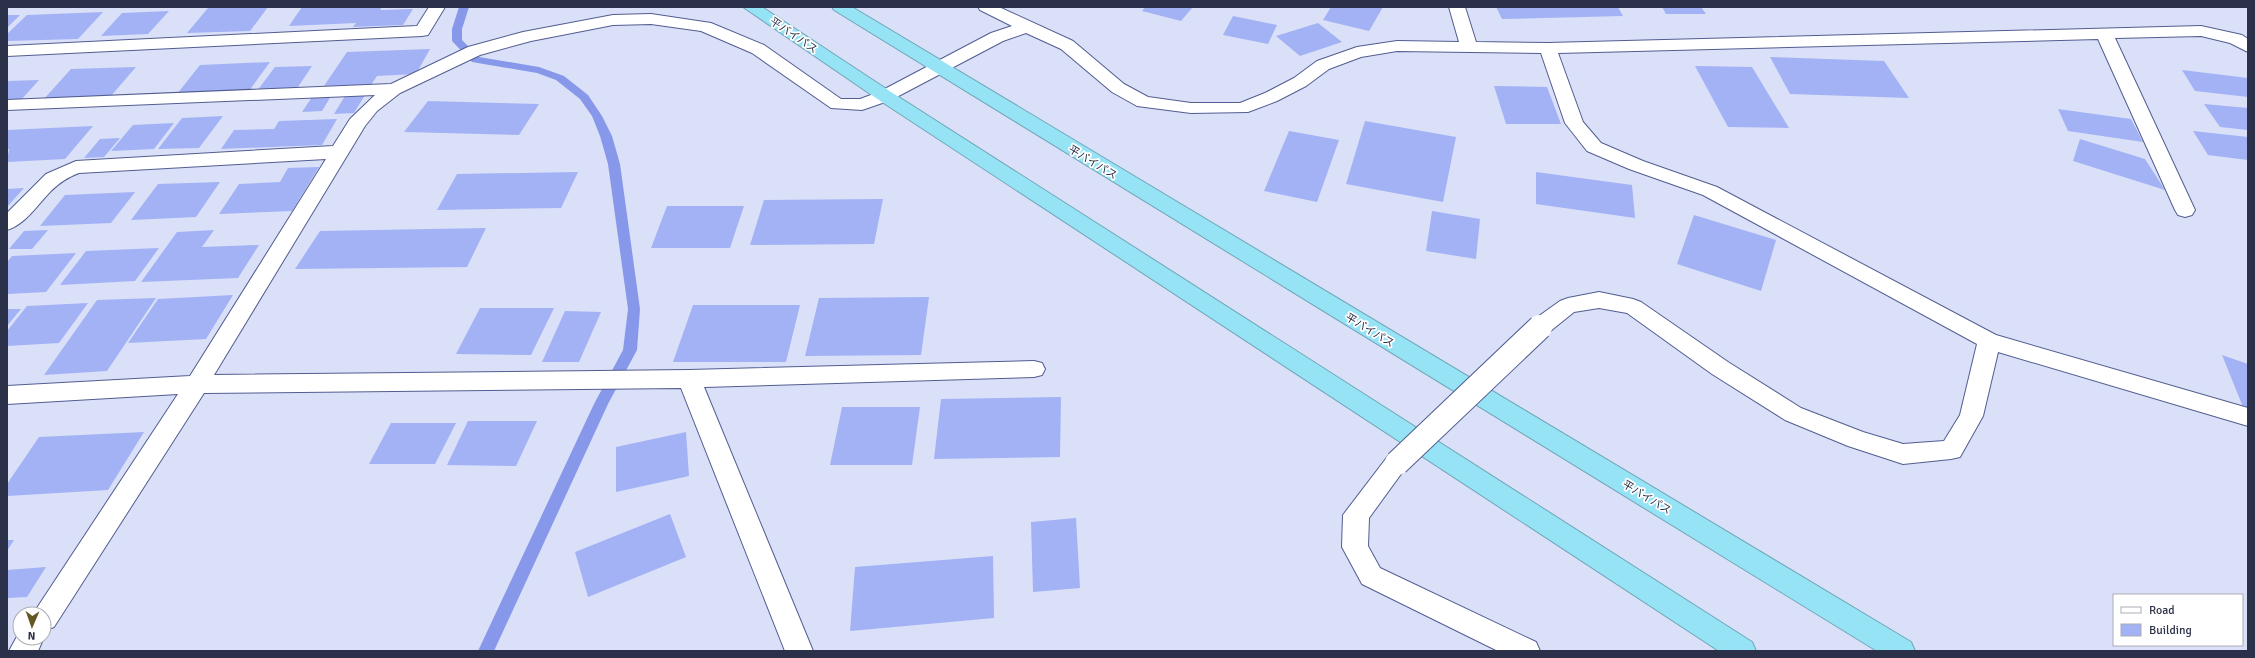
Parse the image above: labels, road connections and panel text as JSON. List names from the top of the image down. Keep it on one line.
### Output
{"streets":{"highway":["平バイパス"]},"legend":["Road","Building"],"north":"bottom"}
